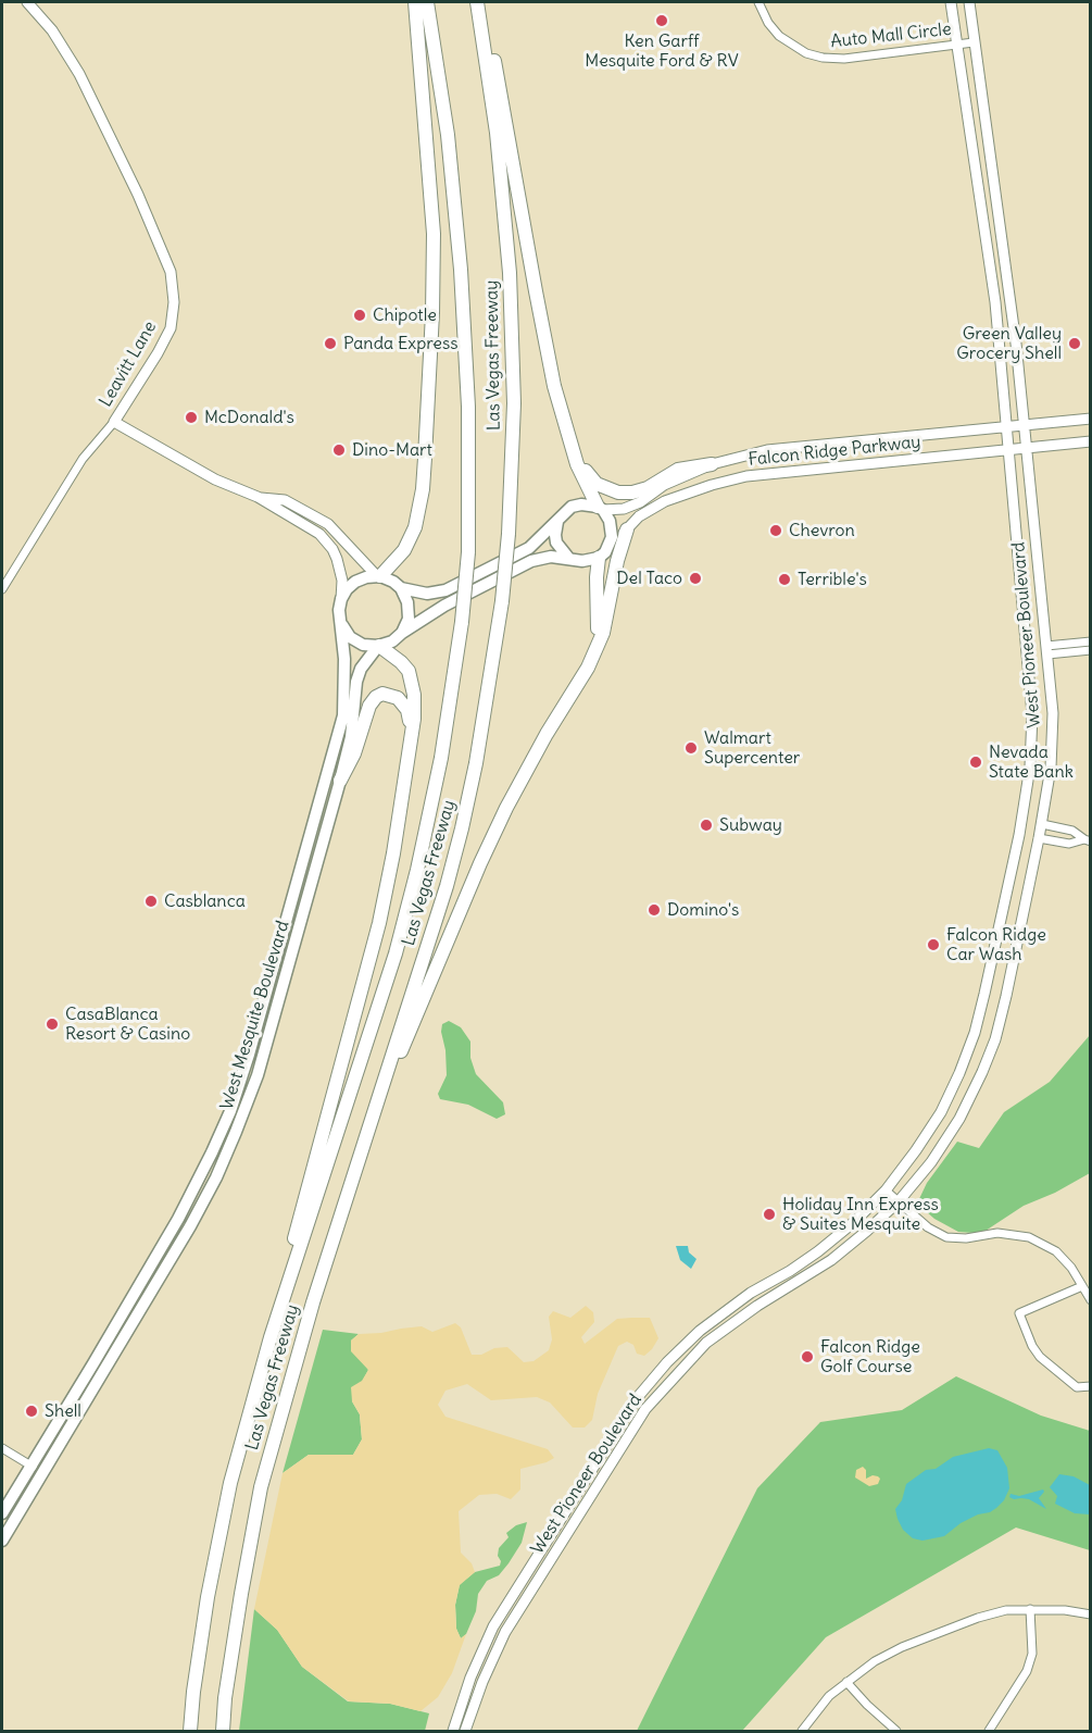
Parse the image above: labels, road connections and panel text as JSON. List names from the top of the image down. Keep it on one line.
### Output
{"streets":{"highway":["Las Vegas Freeway"],"main road":["Leavitt Lane","Falcon Ridge Parkway","West Pioneer Boulevard","West Mesquite Boulevard"],"street":["Auto Mall Circle"]},"crossings":[["Auto Mall Circle","West Pioneer Boulevard"],["Falcon Ridge Parkway","West Pioneer Boulevard"],["Falcon Ridge Parkway","West Mesquite Boulevard"]],"places":["Ken Garff Mesquite Ford & RV","Chipotle","Panda Express","Green Valley Grocery Shell","McDonald's","Dino-Mart","Chevron","Del Taco","Terrible's","Walmart Supercenter","Nevada State Bank","Subway","Casblanca","Domino's","Falcon Ridge Car Wash","CasaBlanca Resort & Casino","Holiday Inn Express & Suites Mesquite","Falcon Ridge Golf Course","Shell"]}
